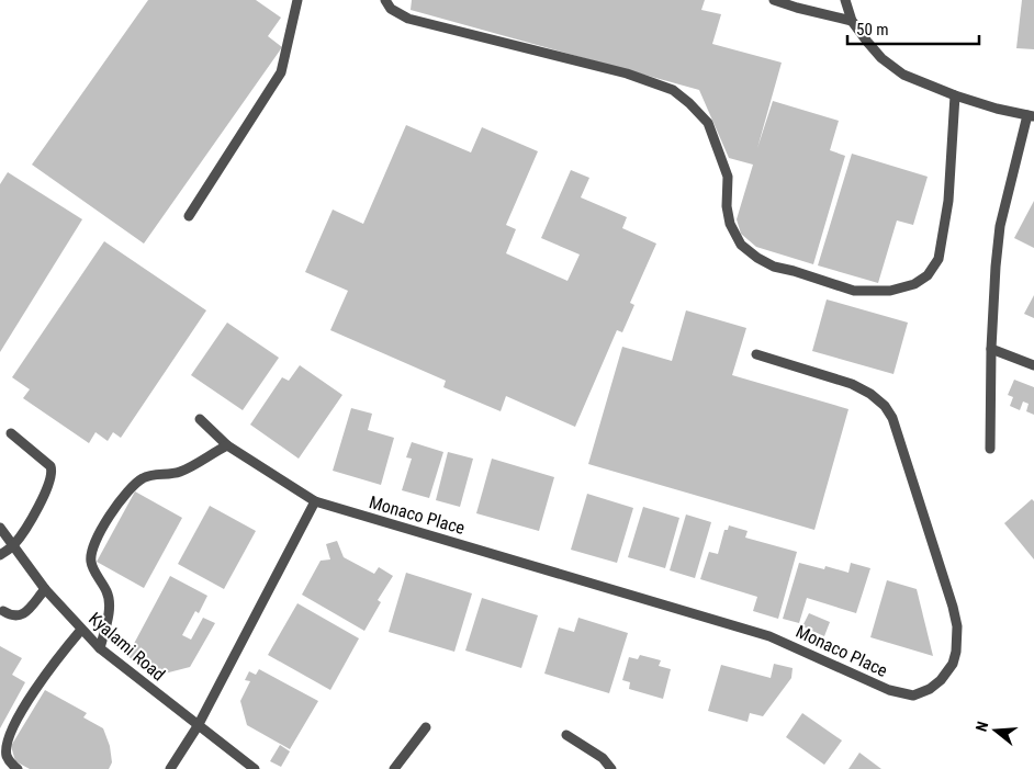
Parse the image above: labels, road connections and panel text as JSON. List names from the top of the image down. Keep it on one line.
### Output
{"streets":{"lane":["Monaco Place","Kyalami Road"]},"scale_bar":"50 m","north":"left"}
